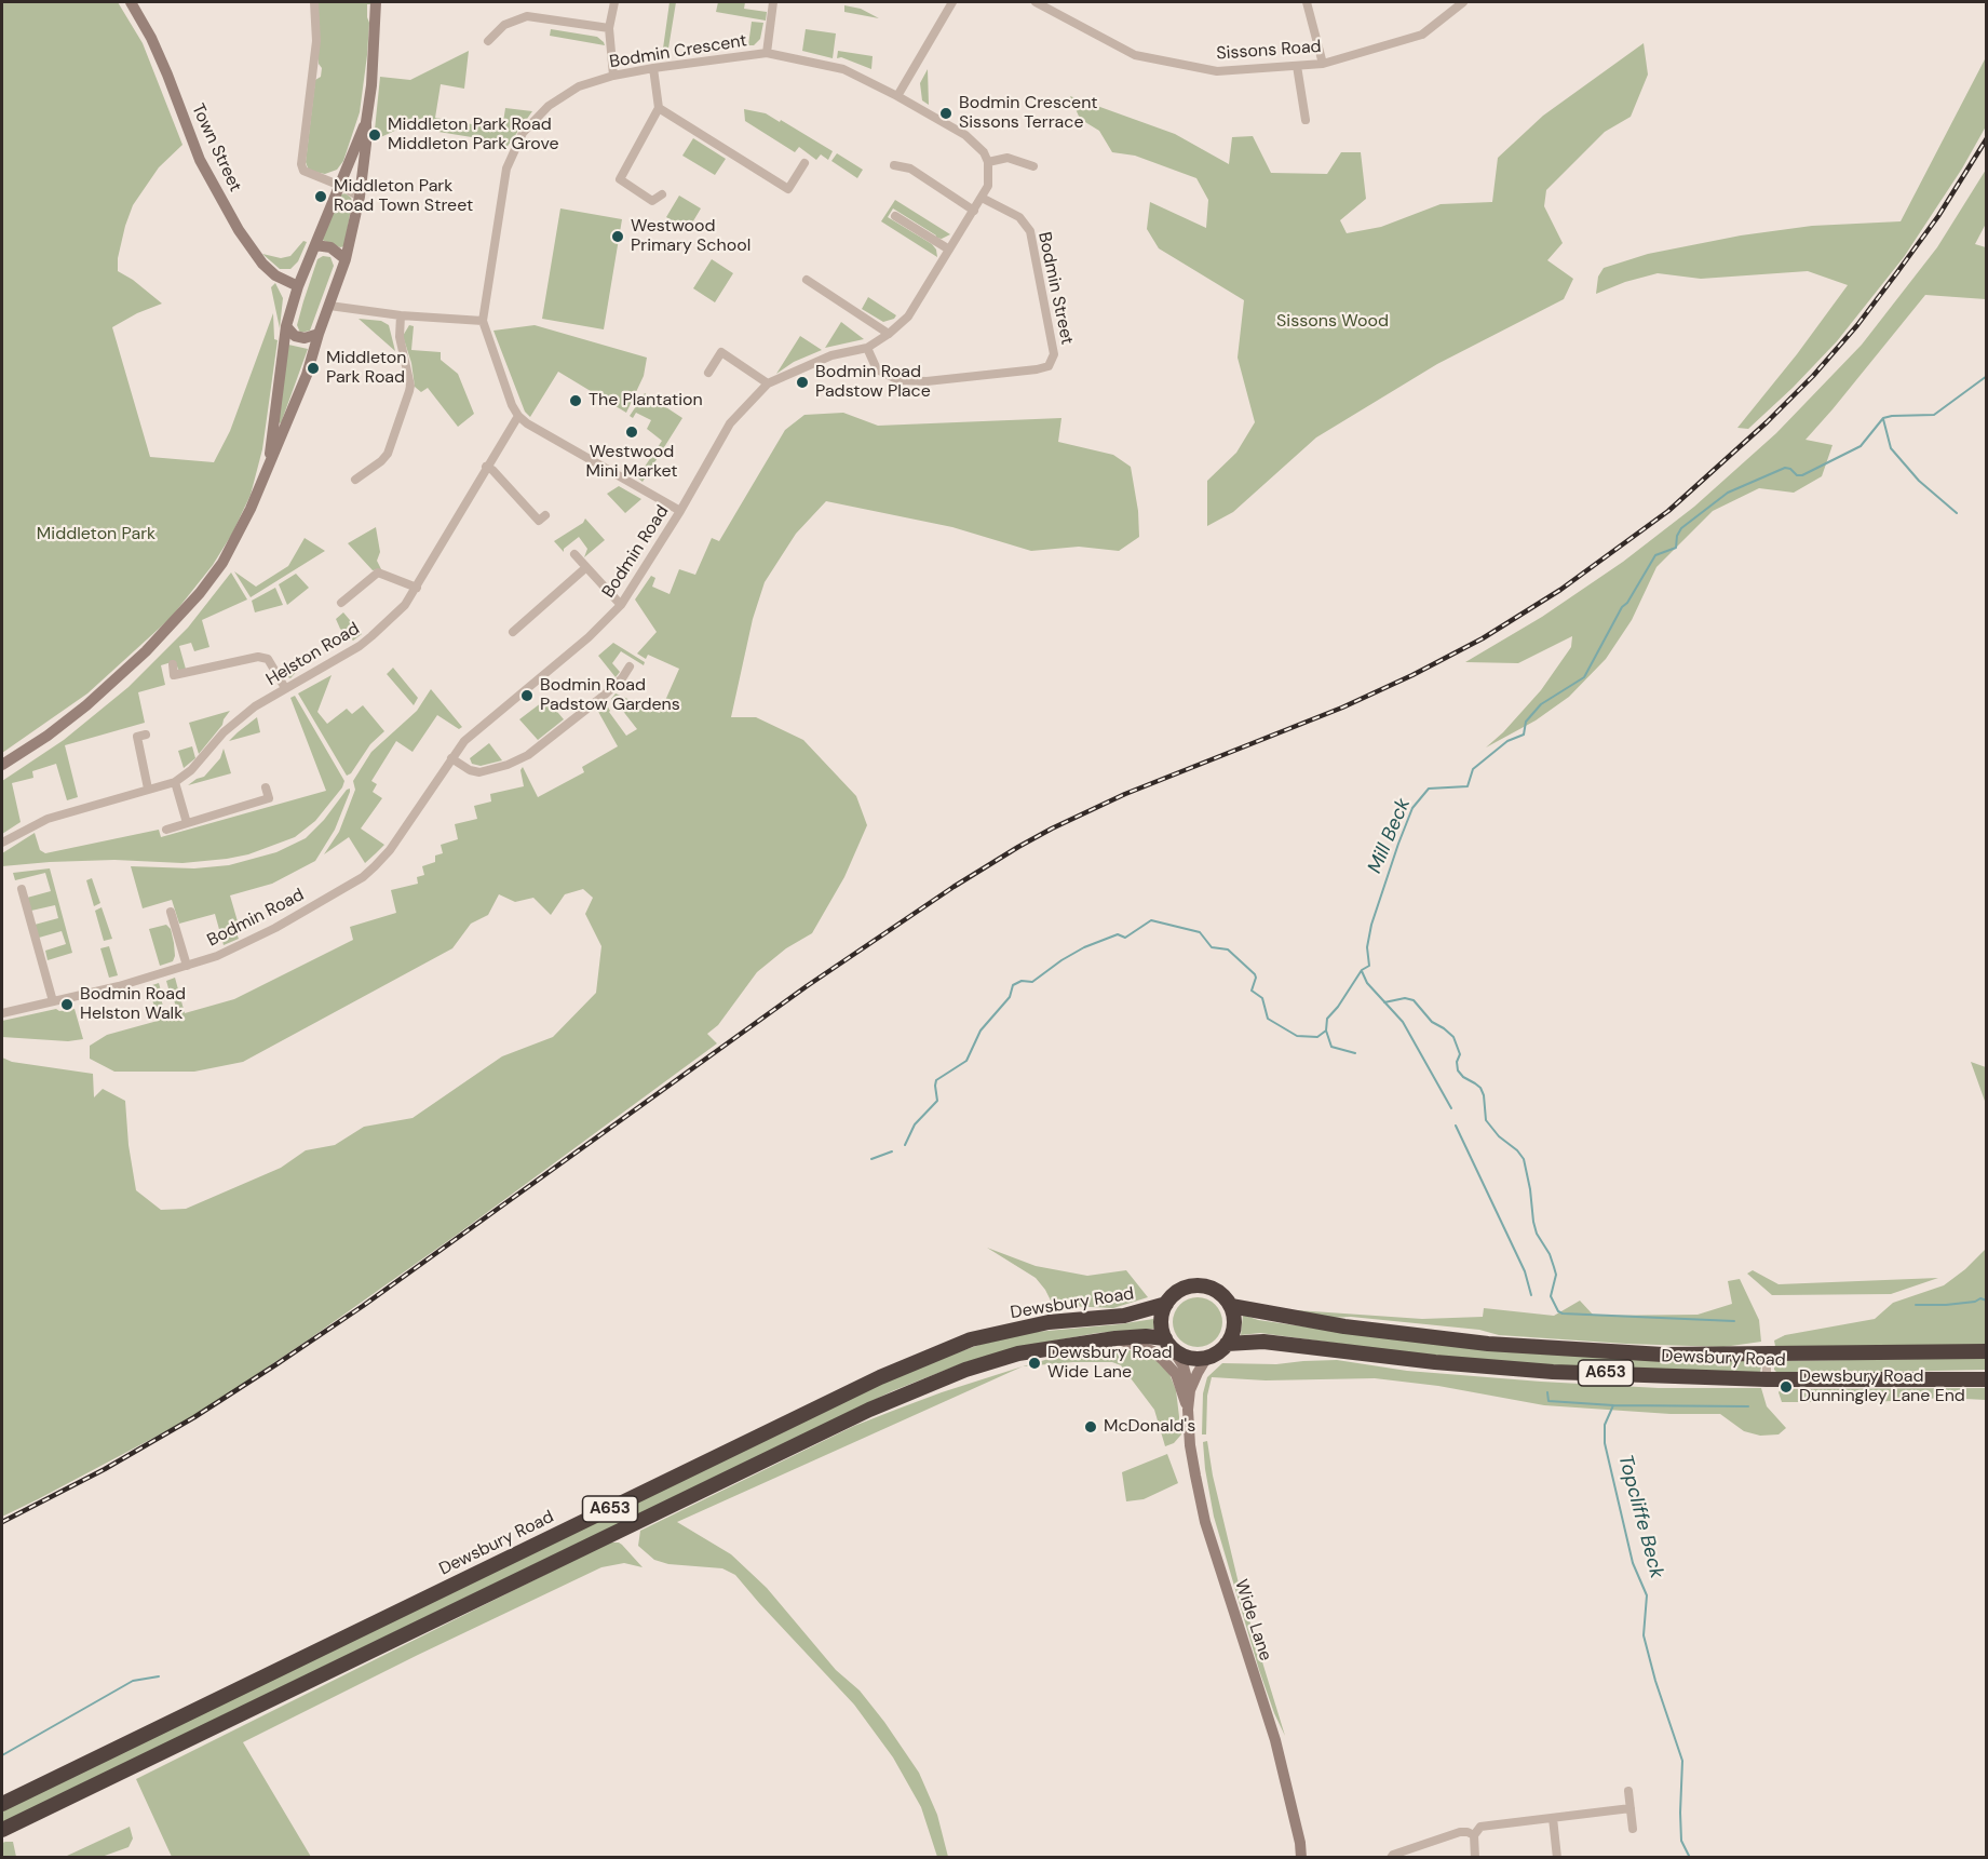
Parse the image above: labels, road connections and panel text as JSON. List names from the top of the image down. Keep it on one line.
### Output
{"streets":{"highway":["Dewsbury Road","A653"],"street":["Sissons Road","Bodmin Crescent","Town Street","Bodmin Street","Bodmin Road","Helston Road","Wide Lane"]},"crossings":[["Bodmin Crescent","Bodmin Road"],["Bodmin Crescent","Helston Road"],["Bodmin Street","Bodmin Road"],["Dewsbury Road","A653"],["Dewsbury Road","Wide Lane"],["A653","Wide Lane"]],"water":["Mill Beck","Topcliffe Beck"],"parks":["Sissons Wood","Middleton Park"],"places":["Bodmin Crescent Sissons Terrace","Middleton Park Road Middleton Park Grove","Middleton Park Road Town Street","Westwood Primary School","Middleton Park Road","Bodmin Road Padstow Place","The Plantation","Westwood Mini Market","Bodmin Road Padstow Gardens","Bodmin Road Helston Walk","Dewsbury Road Wide Lane","Dewsbury Road Dunningley Lane End","McDonald's"]}
